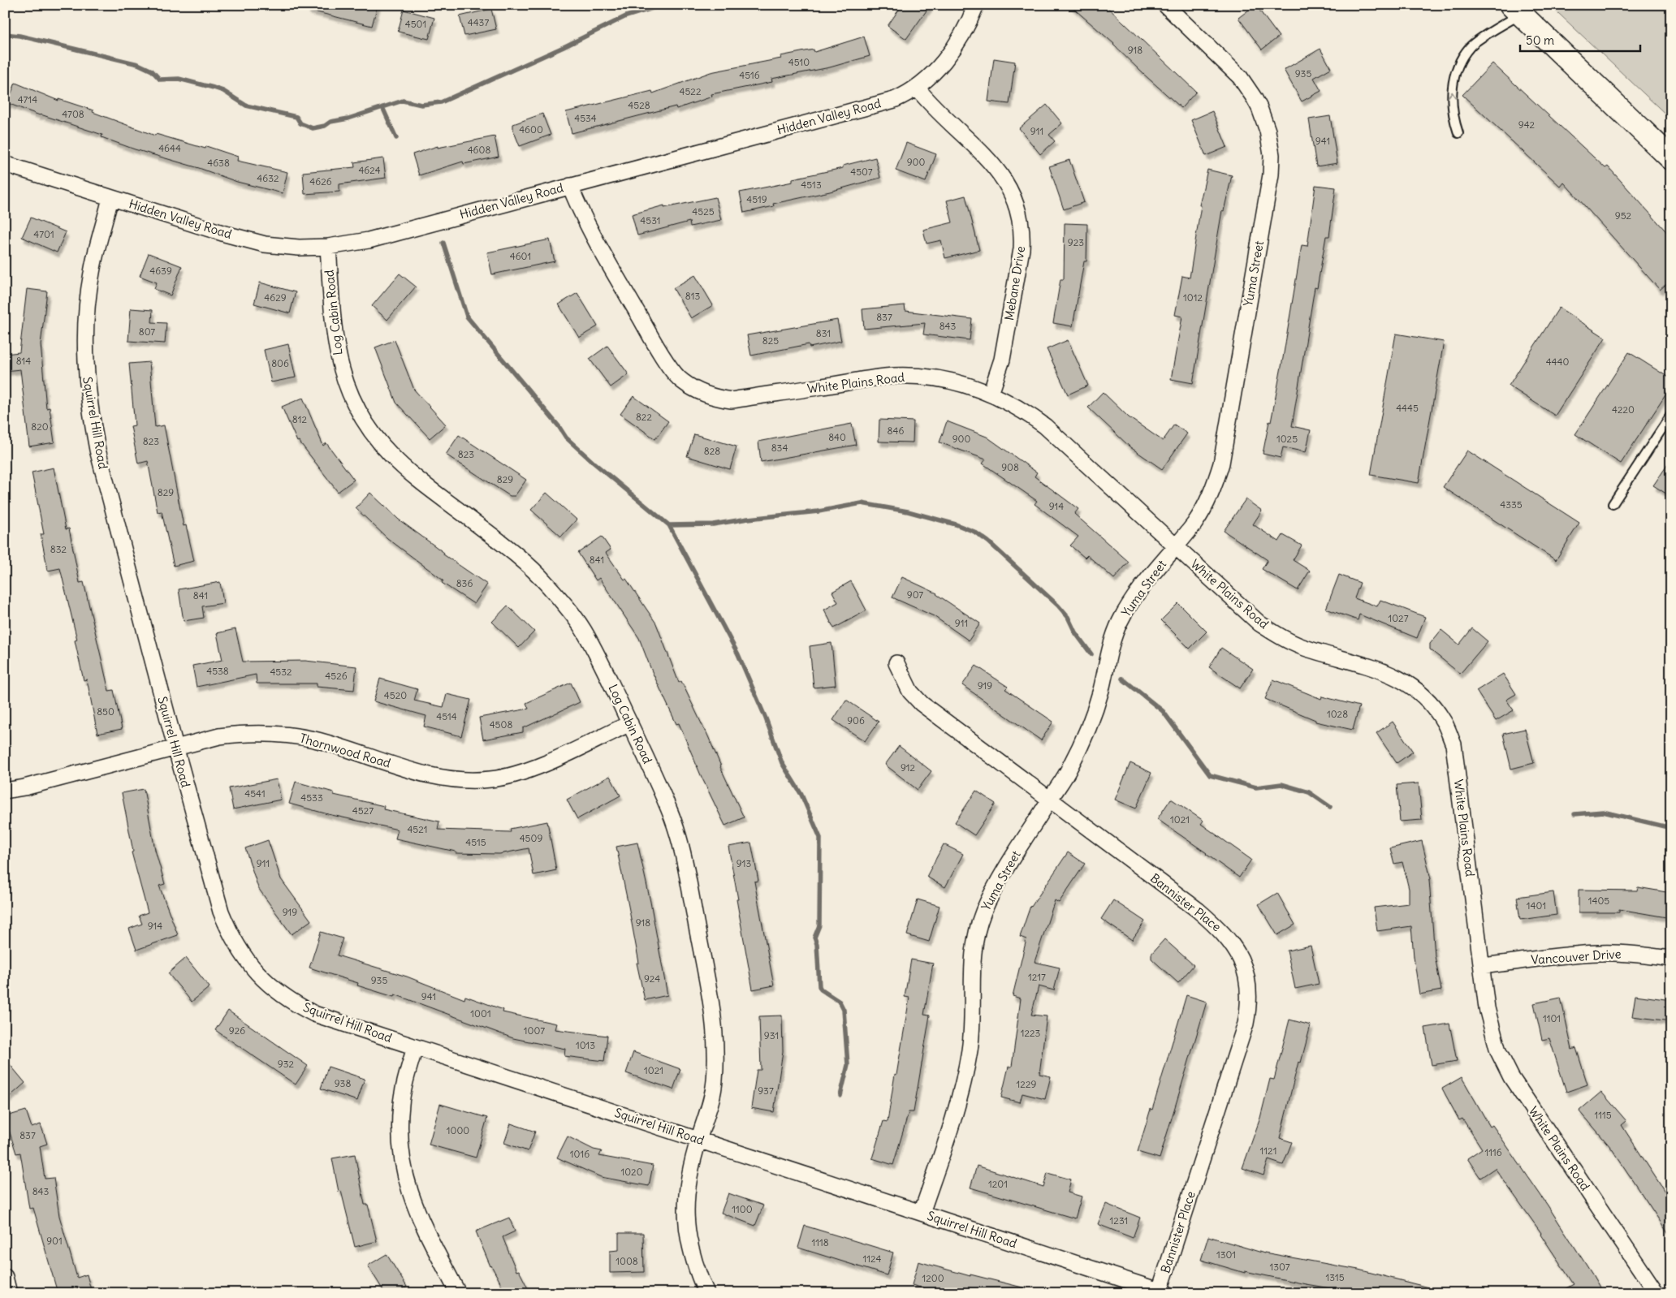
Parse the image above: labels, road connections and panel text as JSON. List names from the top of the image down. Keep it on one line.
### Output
{"streets":{"street":["Hidden Valley Road","Yuma Street","Mebane Drive","Log Cabin Road","White Plains Road","Squirrel Hill Road","Thornwood Road","Bannister Place","Vancouver Drive"]},"crossings":[["Hidden Valley Road","Mebane Drive"],["Hidden Valley Road","Log Cabin Road"],["Hidden Valley Road","White Plains Road"],["Hidden Valley Road","Squirrel Hill Road"],["Yuma Street","White Plains Road"],["Yuma Street","Squirrel Hill Road"],["Yuma Street","Bannister Place"],["Mebane Drive","White Plains Road"],["Log Cabin Road","Squirrel Hill Road"],["Log Cabin Road","Thornwood Road"],["White Plains Road","Vancouver Drive"],["Squirrel Hill Road","Thornwood Road"],["Squirrel Hill Road","Bannister Place"]],"house_numbers":["4437","4501","918","4510","935","4516","4522","4714","4528","4708","4534","942","4600","911","941","4644","4608","900","4638","4624","4507","4632","4626","4513","4519","4525","952","4531","4701","923","4601","4639","813","4629","1012","837","843","807","831","825","814","4440","806","4445","4220","822","812","820","846","840","900","1025","823","834","828","823","908","829","829","4335","914","832","841","836","907","841","1027","911","4538","4532","4526","919","4520","850","1028","4514","906","4508","912","4541","4533","4527","1021","4521","4509","4515","911","913","1405","1401","919","918","914","1217","924","935","941","1001","1101","926","1007","1223","931","1013","932","1021","938","1229","937","1115","1000","837","1121","1116","1016","1020","1201","843","1100","1231","901","1118","1301","1124","1008","1307","1315","1200"],"scale_bar":"50 m"}
